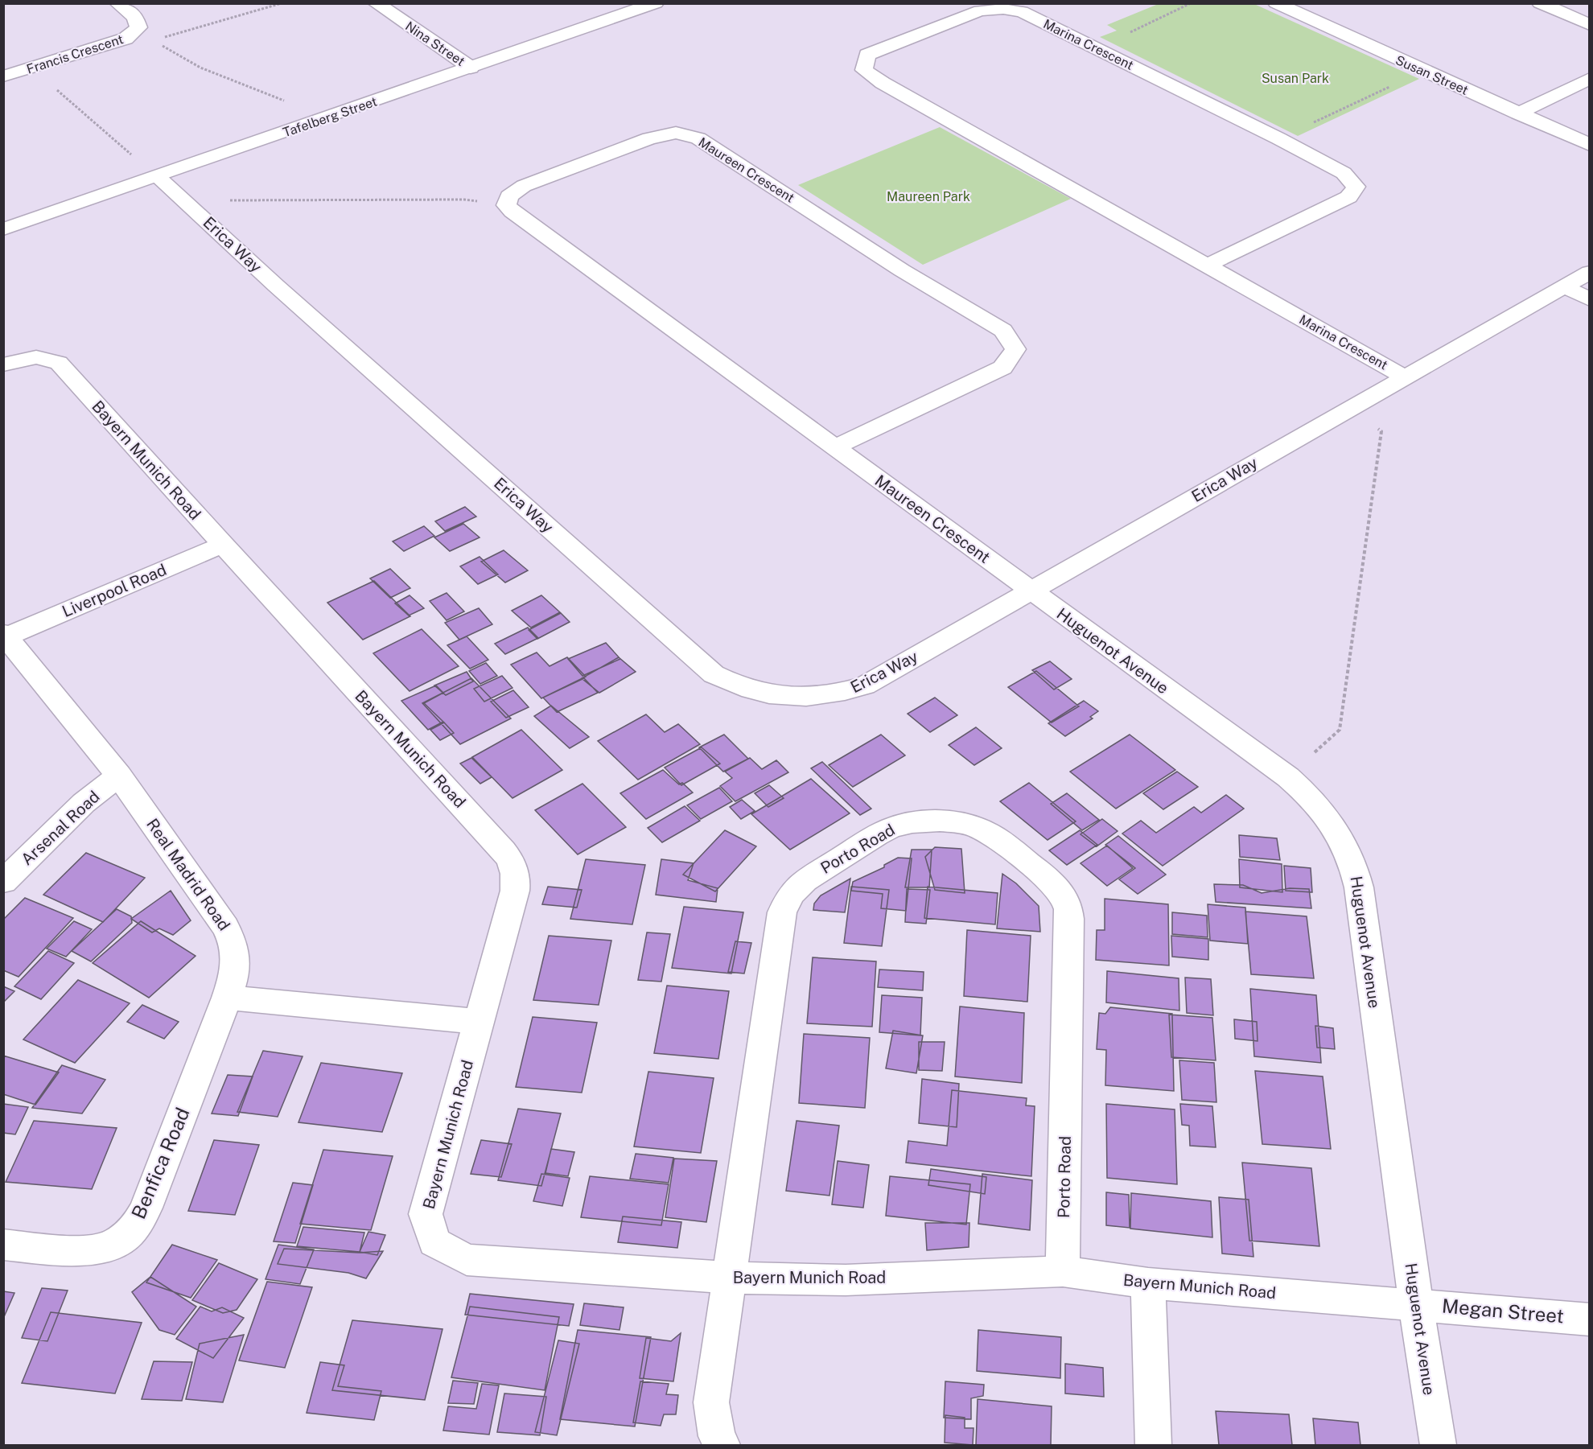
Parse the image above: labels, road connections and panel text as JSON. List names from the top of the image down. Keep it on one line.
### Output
{"streets":{"street":["Nina Street","Marina Crescent","Francis Crescent","Susan Street","Tafelberg Street","Maureen Crescent","Erica Way","Bayern Munich Road","Liverpool Road","Huguenot Avenue","Arsenal Road","Porto Road","Real Madrid Road","Benfica Road","Megan Street"]},"crossings":[["Nina Street","Tafelberg Street"],["Marina Crescent","Erica Way"],["Tafelberg Street","Erica Way"],["Maureen Crescent","Erica Way"],["Maureen Crescent","Huguenot Avenue"],["Erica Way","Huguenot Avenue"],["Bayern Munich Road","Liverpool Road"],["Bayern Munich Road","Huguenot Avenue"],["Bayern Munich Road","Porto Road"],["Bayern Munich Road","Megan Street"],["Liverpool Road","Real Madrid Road"],["Huguenot Avenue","Megan Street"],["Arsenal Road","Real Madrid Road"],["Real Madrid Road","Benfica Road"]],"parks":["Susan Park","Maureen Park"]}
